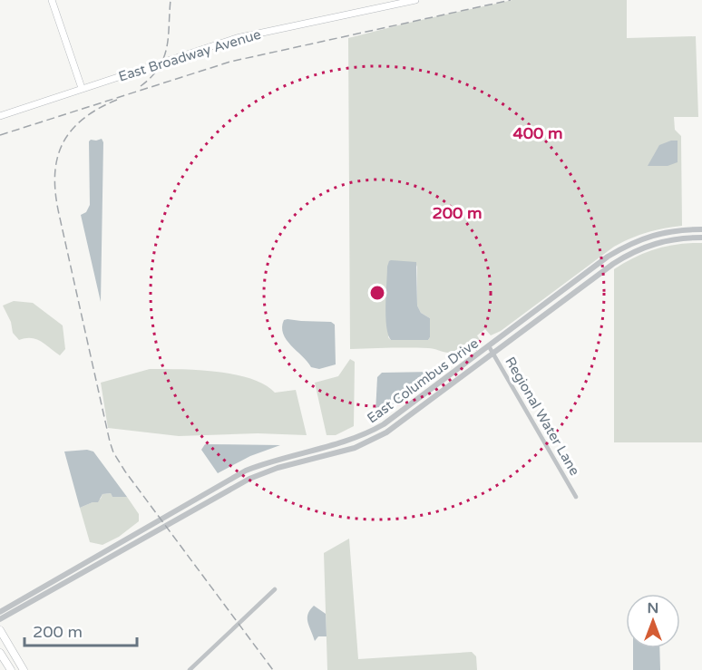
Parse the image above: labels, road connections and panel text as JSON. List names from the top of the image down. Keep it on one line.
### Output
{"streets":{"main road":["East Broadway Avenue"],"street":["East Columbus Drive","Regional Water Lane"]},"crossings":[["East Columbus Drive","Regional Water Lane"]],"scale_bar":"200 m","north":"top","rings":["400 m","200 m"]}
